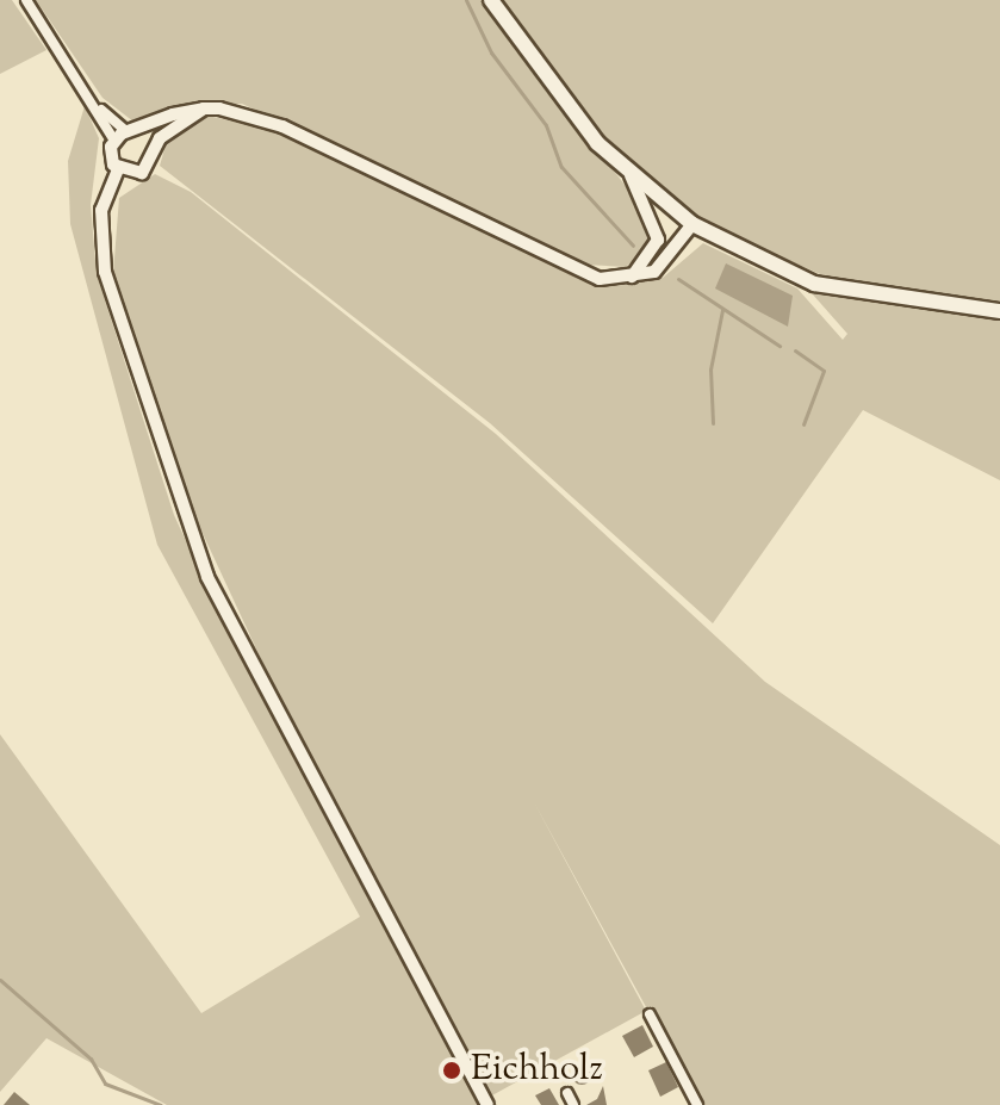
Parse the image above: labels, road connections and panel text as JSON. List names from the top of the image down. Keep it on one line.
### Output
{"places":["Eichholz"]}
